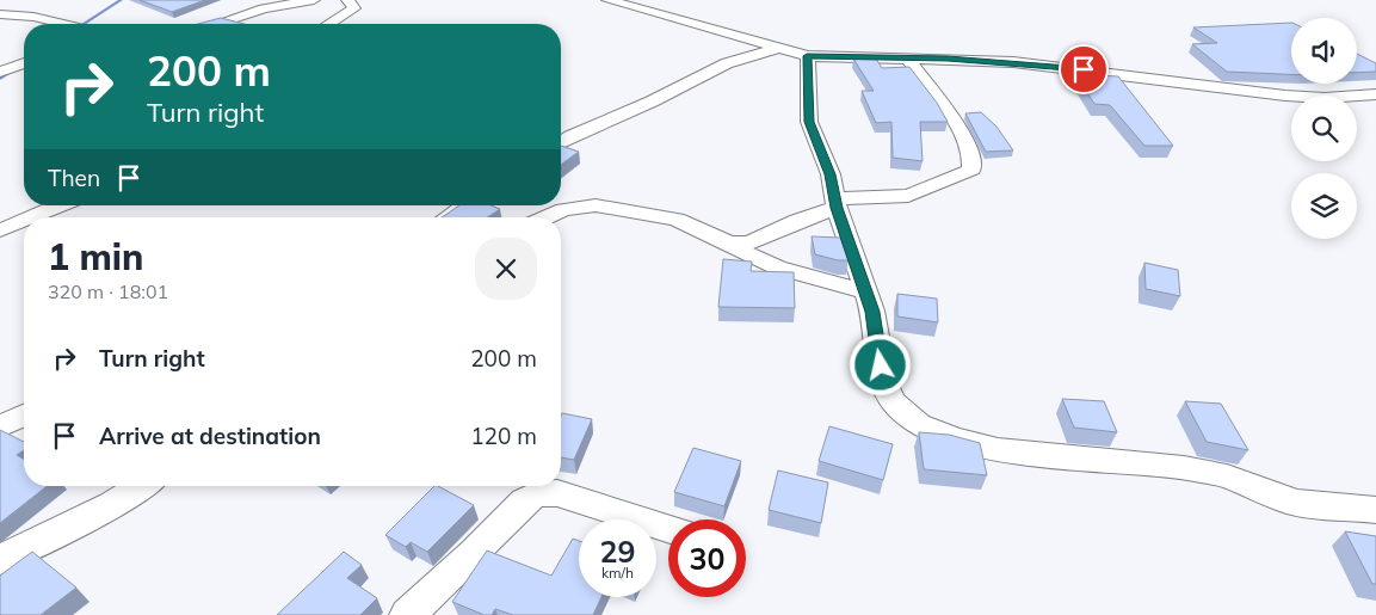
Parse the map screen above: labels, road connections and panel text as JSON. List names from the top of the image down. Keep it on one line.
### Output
{"page":{"turn":["200 m","Turn right"],"then":"Then","heading":["1 min","320 m · 18:01"],"list":[{"name":"Turn right","value":"200 m"},{"name":"Arrive at destination","value":"120 m"}],"speed":"29 km/h","limit":"30"}}
